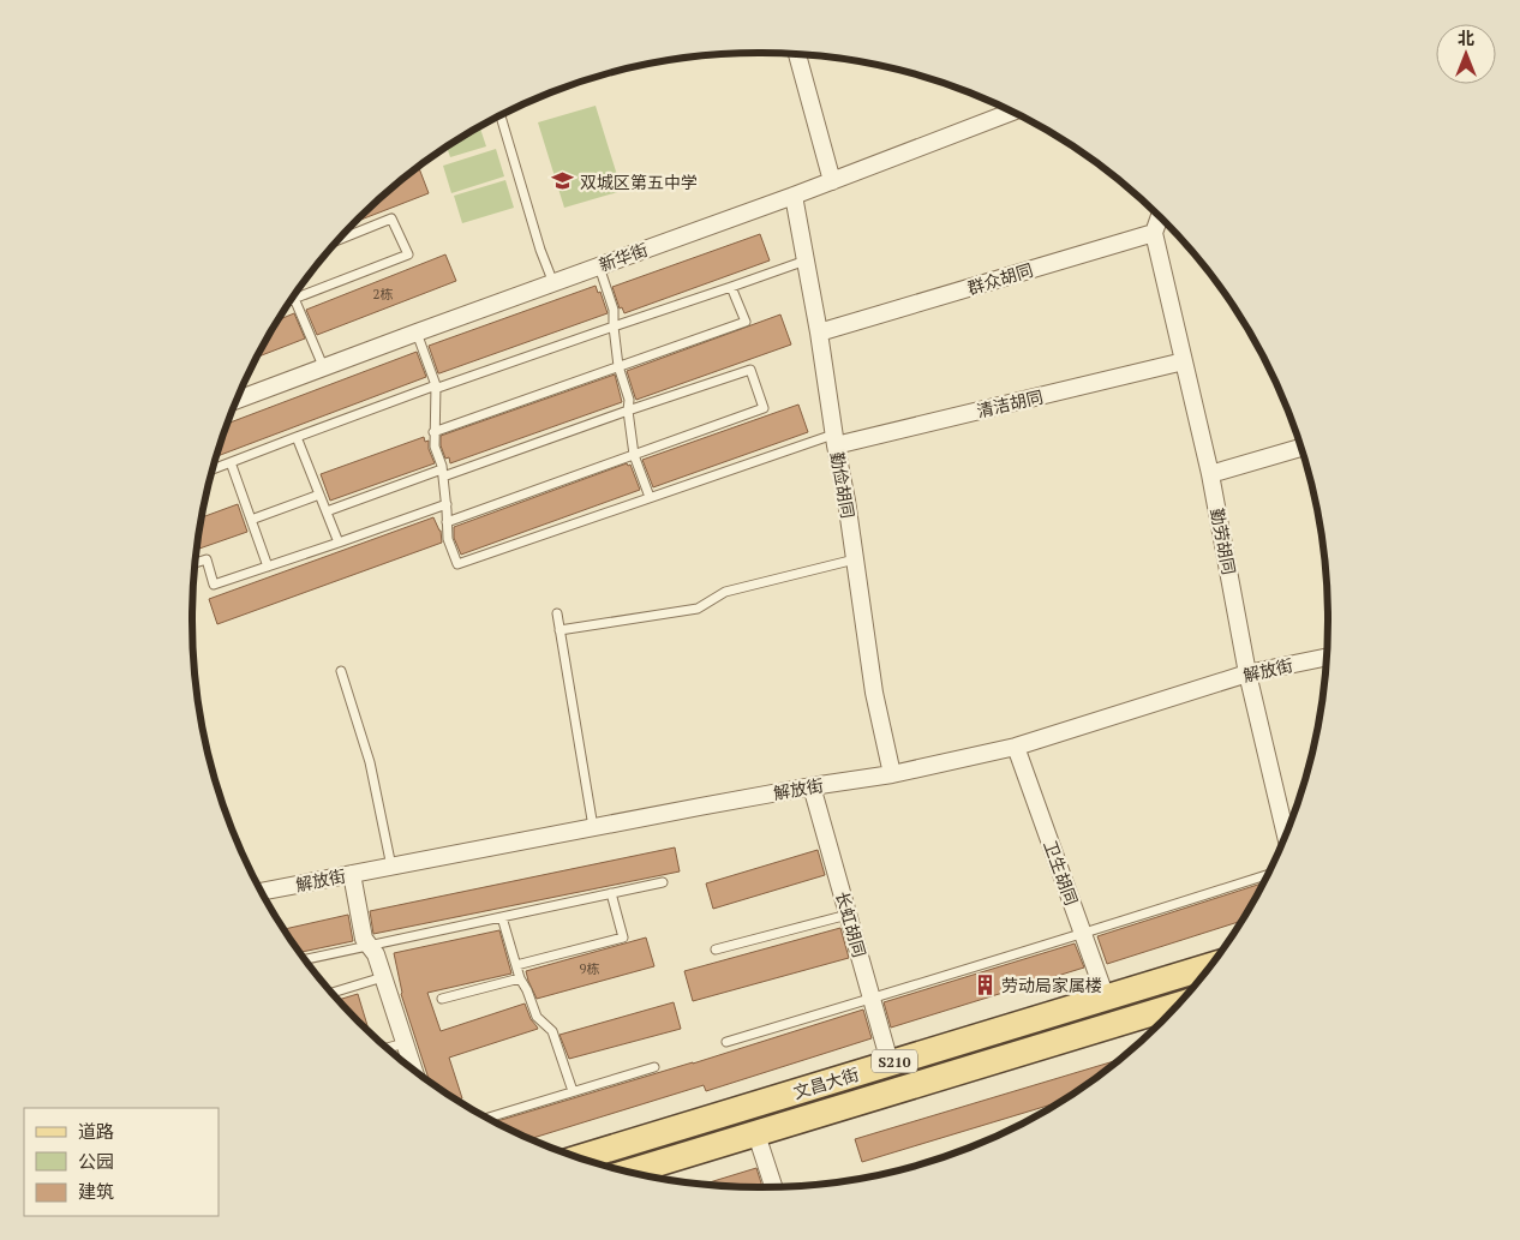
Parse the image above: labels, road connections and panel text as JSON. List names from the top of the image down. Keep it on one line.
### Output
{"streets":{"main road":["S210","文昌大街"],"street":["新华街","群众胡同","清洁胡同","勤俭胡同","勤劳胡同","解放街","卫生胡同","长虹胡同"]},"crossings":[["新华街","勤俭胡同"],["群众胡同","勤俭胡同"],["群众胡同","勤劳胡同"],["清洁胡同","勤俭胡同"],["清洁胡同","勤劳胡同"],["勤俭胡同","解放街"],["勤劳胡同","解放街"],["解放街","卫生胡同"],["解放街","长虹胡同"],["卫生胡同","文昌大街"],["长虹胡同","文昌大街"]],"places":{"school or university":["双城区第五中学"],"building":["劳动局家属楼"]},"house_numbers":["2栋","9栋"],"legend":["道路","公园","建筑"],"north":"top"}
